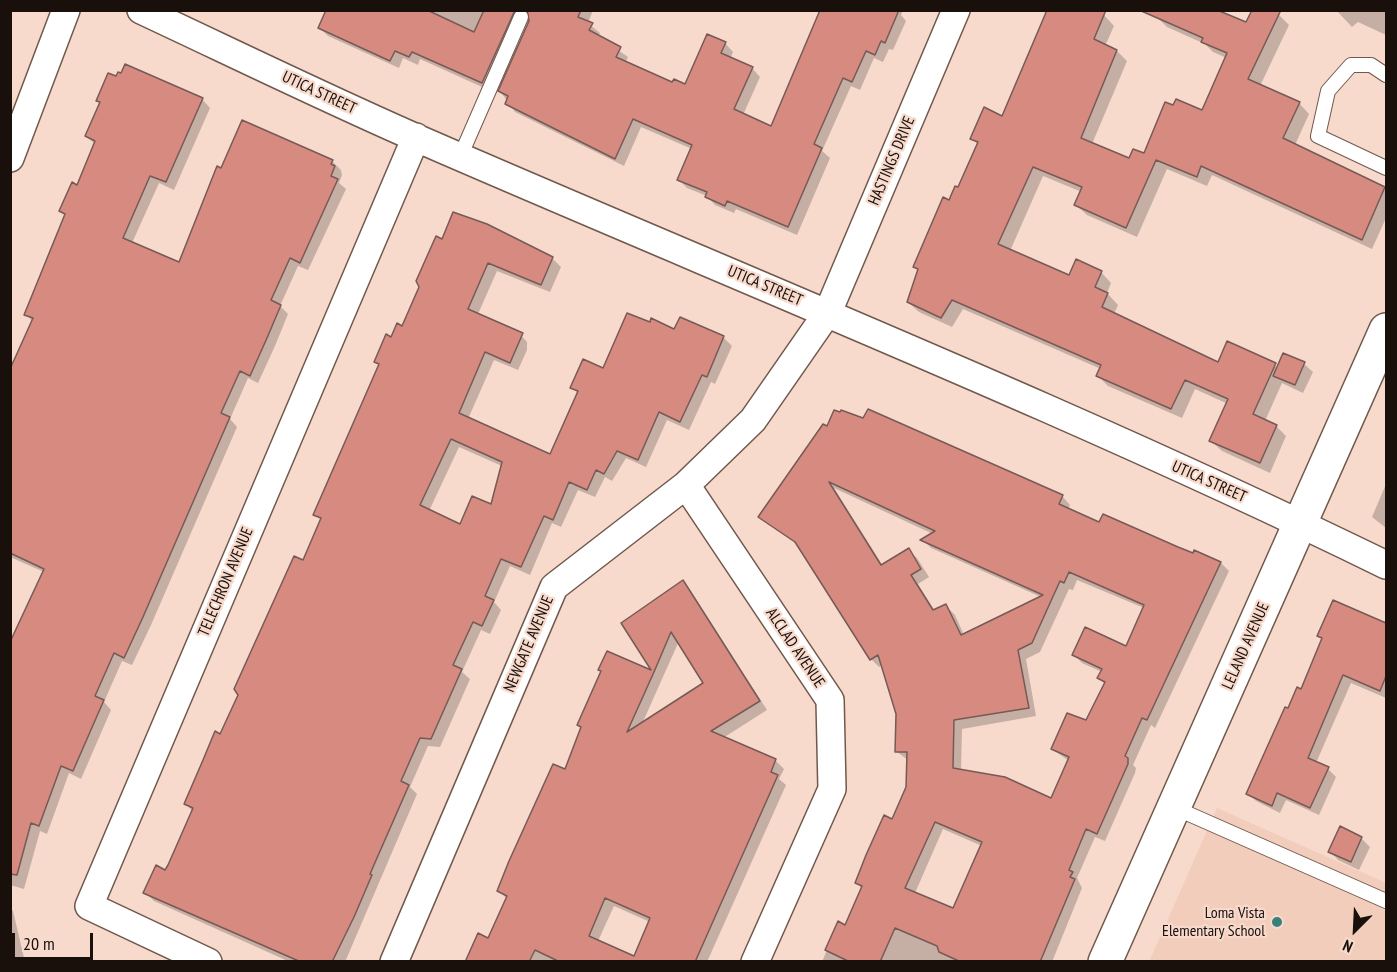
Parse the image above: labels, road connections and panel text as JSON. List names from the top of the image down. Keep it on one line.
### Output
{"streets":{"street":["UTICA STREET","HASTINGS DRIVE","TELECHRON AVENUE","NEWGATE AVENUE","LELAND AVENUE","ALCLAD AVENUE"]},"crossings":[["UTICA STREET","HASTINGS DRIVE"],["UTICA STREET","TELECHRON AVENUE"],["UTICA STREET","NEWGATE AVENUE"],["UTICA STREET","LELAND AVENUE"],["HASTINGS DRIVE","NEWGATE AVENUE"],["NEWGATE AVENUE","ALCLAD AVENUE"]],"places":["Loma Vista Elementary School"],"scale_bar":"20 m","north":"bottom left"}
